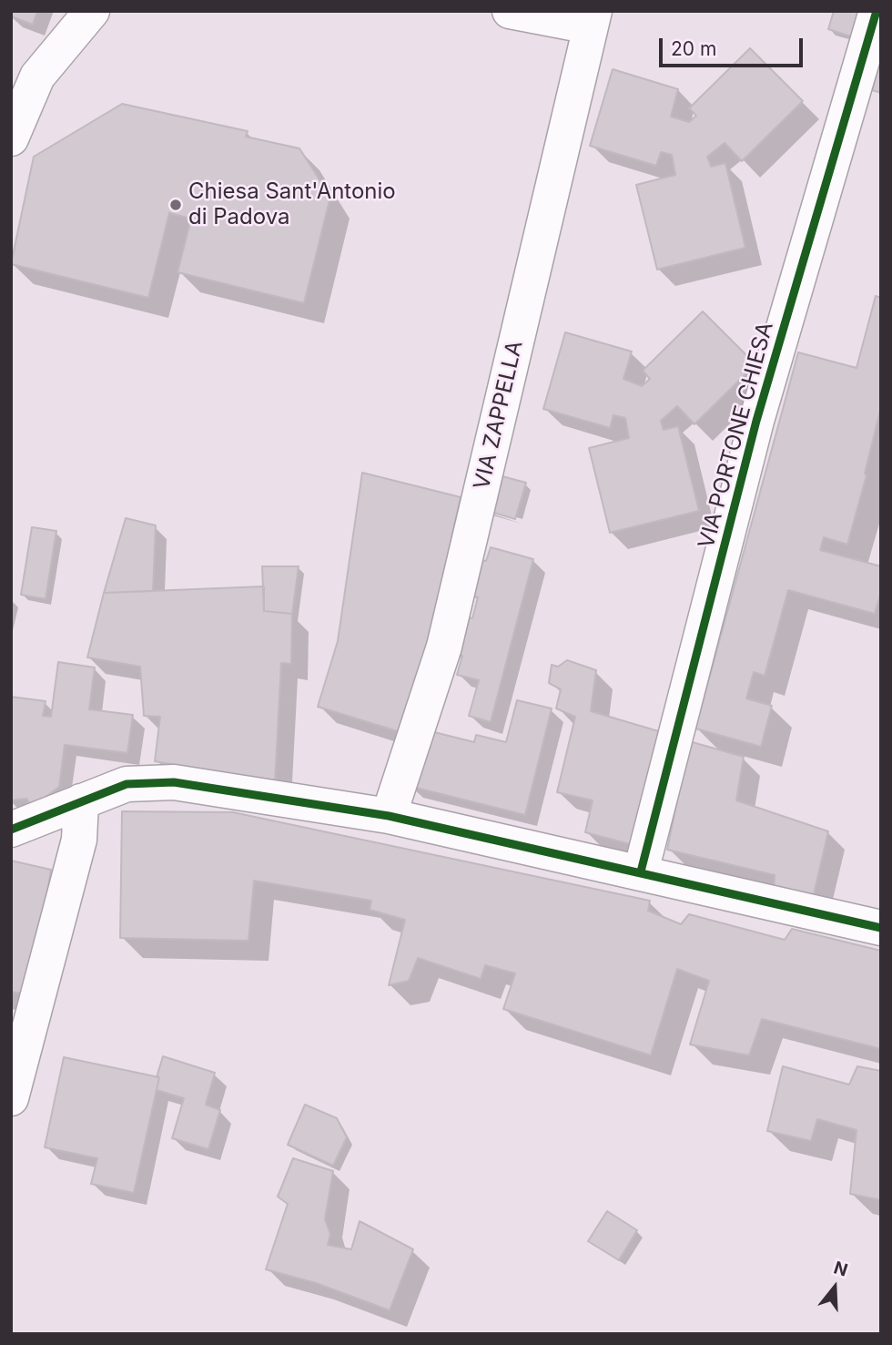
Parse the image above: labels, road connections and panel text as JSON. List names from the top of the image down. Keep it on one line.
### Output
{"streets":{"street":["VIA ZAPPELLA","VIA PORTONE CHIESA"]},"places":["Chiesa Sant'Antonio di Padova"],"scale_bar":"20 m","north":"top"}
